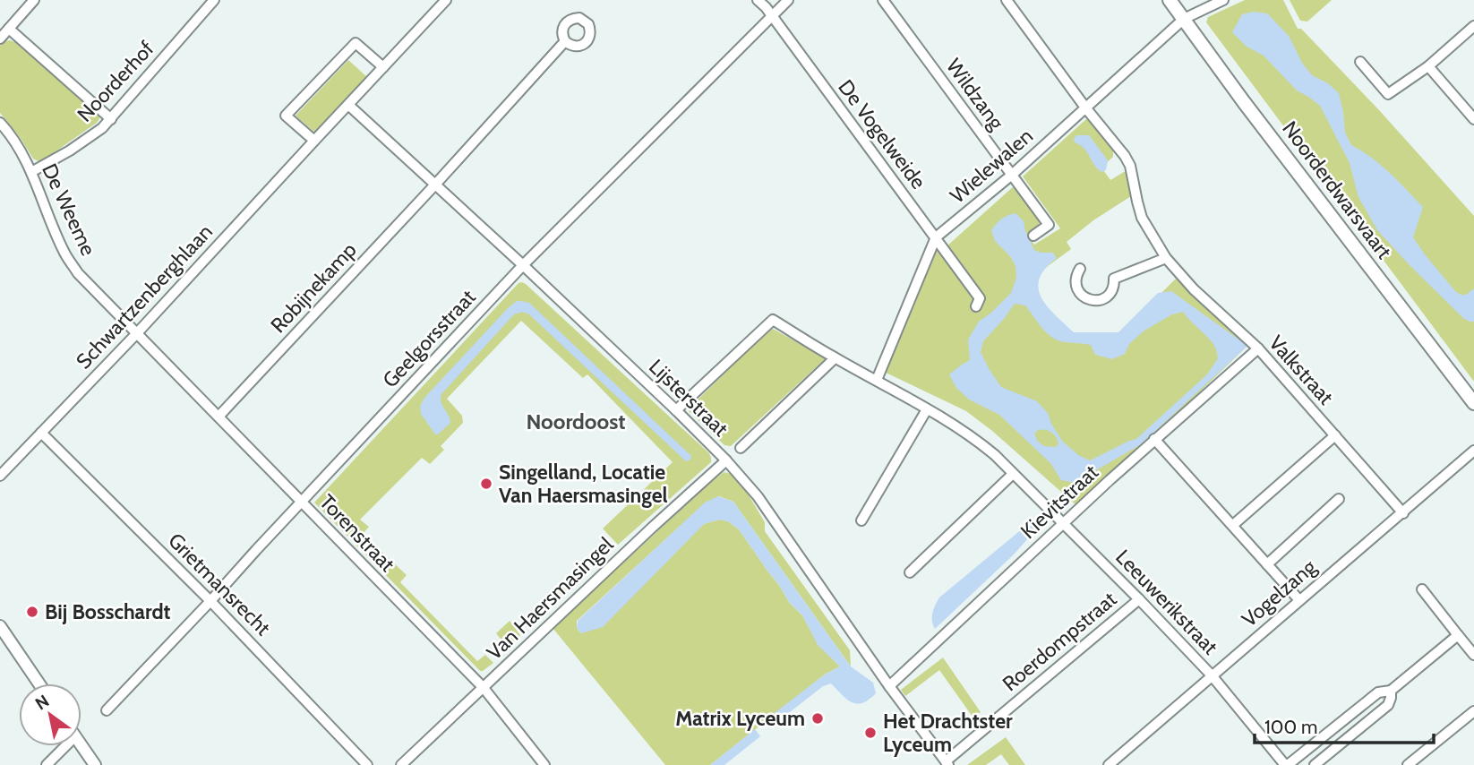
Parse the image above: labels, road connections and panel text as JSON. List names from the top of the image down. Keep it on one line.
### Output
{"streets":{"main road":["Noorderdwarsvaart"],"street":["Noorderhof","Wildzang","De Vogelweide","Wielewalen","De Weeme","Robijnekamp","Schwartzenberghlaan","Geelgorsstraat","Valkstraat","Lijsterstraat","Kievitstraat","Torenstraat","Grietmansrecht","Vogelzang","Van Haersmasingel","Leeuwerikstraat","Roerdompstraat"]},"crossings":[["Noorderhof","De Weeme"],["Wildzang","Wielewalen"],["De Vogelweide","Wielewalen"],["De Vogelweide","Geelgorsstraat"],["Wielewalen","Noorderdwarsvaart"],["Wielewalen","Valkstraat"],["Wielewalen","Leeuwerikstraat"],["De Weeme","Schwartzenberghlaan"],["De Weeme","Torenstraat"],["Robijnekamp","Lijsterstraat"],["Robijnekamp","Torenstraat"],["Schwartzenberghlaan","Lijsterstraat"],["Schwartzenberghlaan","Torenstraat"],["Schwartzenberghlaan","Grietmansrecht"],["Geelgorsstraat","Lijsterstraat"],["Geelgorsstraat","Torenstraat"],["Geelgorsstraat","Grietmansrecht"],["Valkstraat","Kievitstraat"],["Valkstraat","Vogelzang"],["Lijsterstraat","Kievitstraat"],["Lijsterstraat","Van Haersmasingel"],["Lijsterstraat","Leeuwerikstraat"],["Lijsterstraat","Roerdompstraat"],["Kievitstraat","Leeuwerikstraat"],["Torenstraat","Van Haersmasingel"],["Vogelzang","Leeuwerikstraat"],["Leeuwerikstraat","Roerdompstraat"]],"districts":["Noordoost"],"places":["Singelland, Locatie Van Haersmasingel","Bij Bosschardt","Matrix Lyceum","Het Drachtster Lyceum"],"scale_bar":"100 m","north":"top left"}
